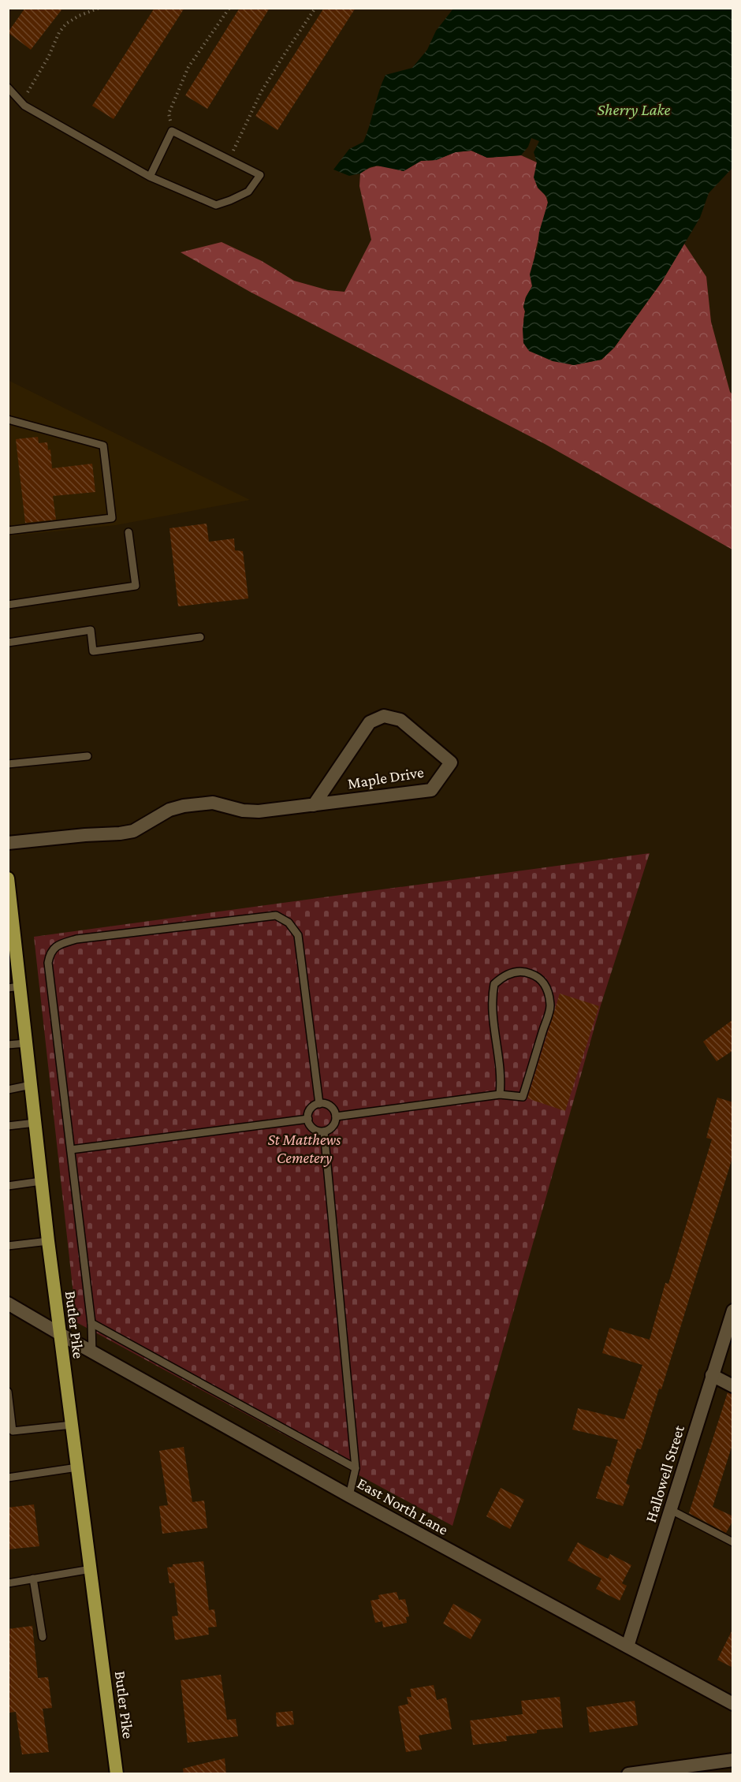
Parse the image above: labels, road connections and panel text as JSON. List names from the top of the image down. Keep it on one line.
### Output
{"streets":{"main road":["Butler Pike"],"street":["Maple Drive","Hallowell Street","East North Lane"]},"crossings":[["Butler Pike","East North Lane"],["Hallowell Street","East North Lane"]],"water":["Sherry Lake"],"parks":["St Matthews Cemetery"]}
